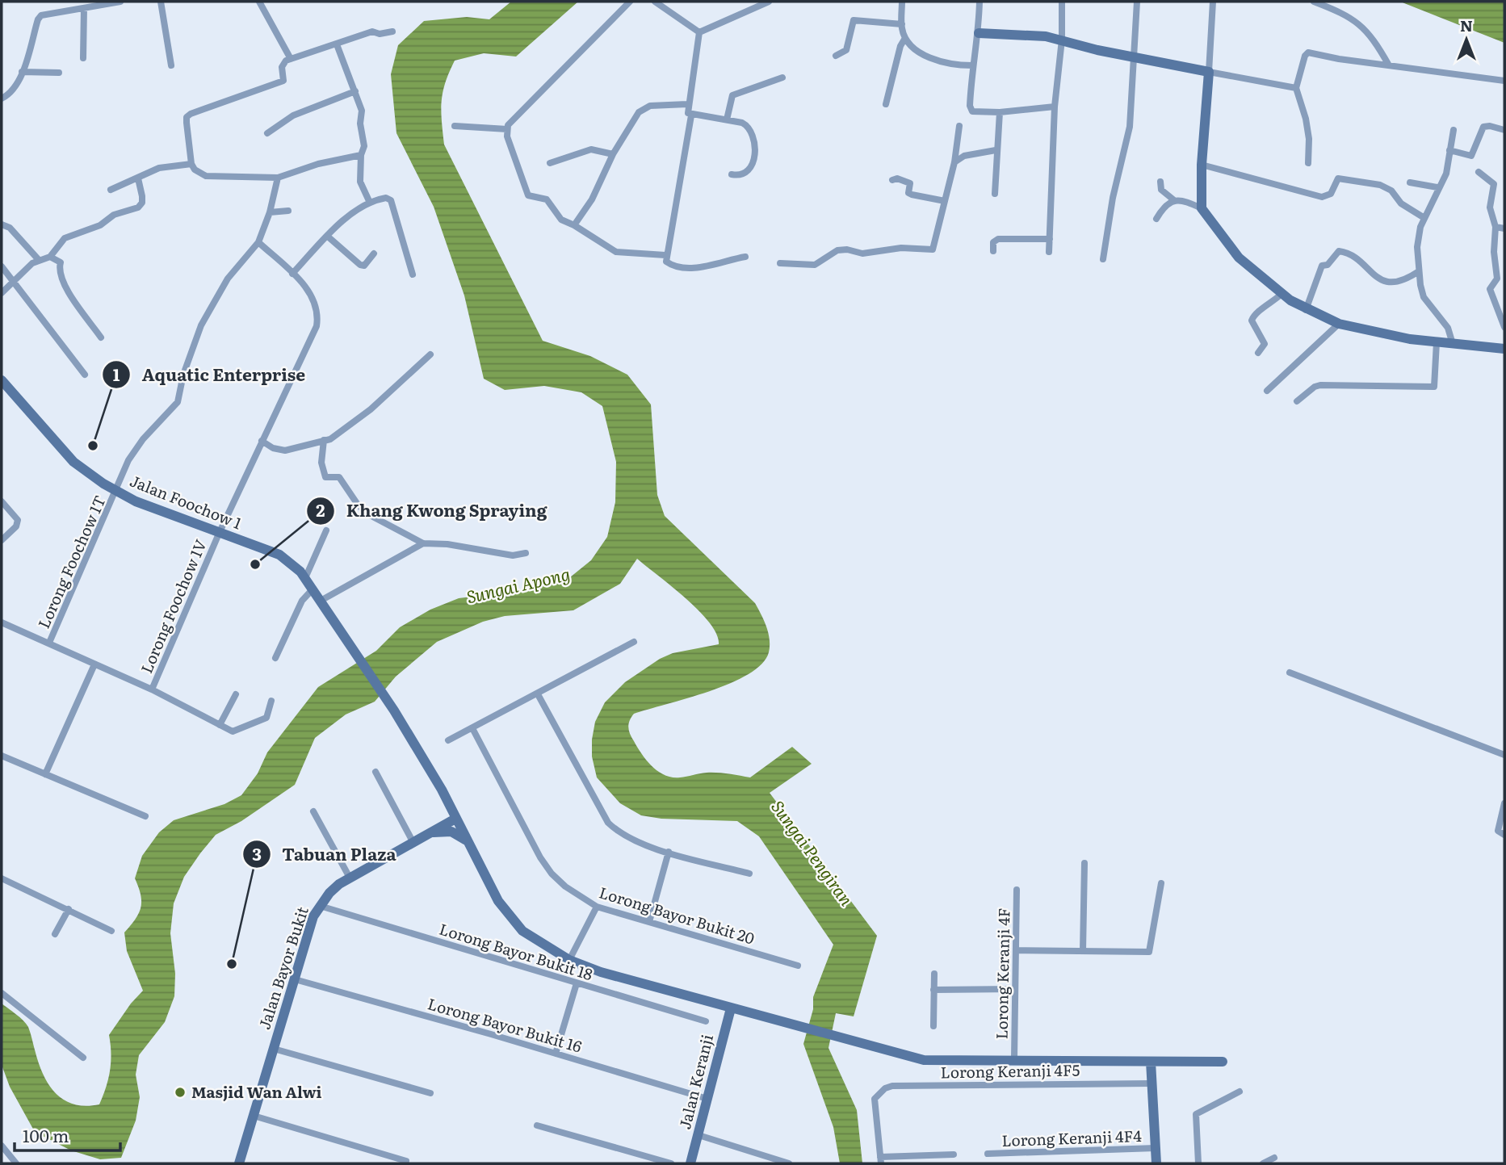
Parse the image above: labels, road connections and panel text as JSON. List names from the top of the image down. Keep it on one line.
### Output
{"streets":{"street":["Jalan Foochow 1","Lorong Foochow 1T","Lorong Foochow 1V","Lorong Bayor Bukit 20","Lorong Bayor Bukit 18","Jalan Bayor Bukit","Lorong Keranji 4F","Lorong Bayor Bukit 16","Lorong Keranji 4F5","Jalan Keranji","Lorong Keranji 4F4"]},"crossings":[["Jalan Foochow 1","Lorong Foochow 1T"],["Jalan Foochow 1","Lorong Foochow 1V"],["Lorong Foochow 1T","Lorong Foochow 1V"],["Lorong Bayor Bukit 18","Jalan Bayor Bukit"],["Jalan Bayor Bukit","Lorong Bayor Bukit 16"],["Lorong Bayor Bukit 16","Jalan Keranji"]],"water":["Sungai Apong","Sungai Pengiran"],"places":["Aquatic Enterprise","Khang Kwong Spraying","Tabuan Plaza","Masjid Wan Alwi"],"scale_bar":"100 m","north":"top"}
